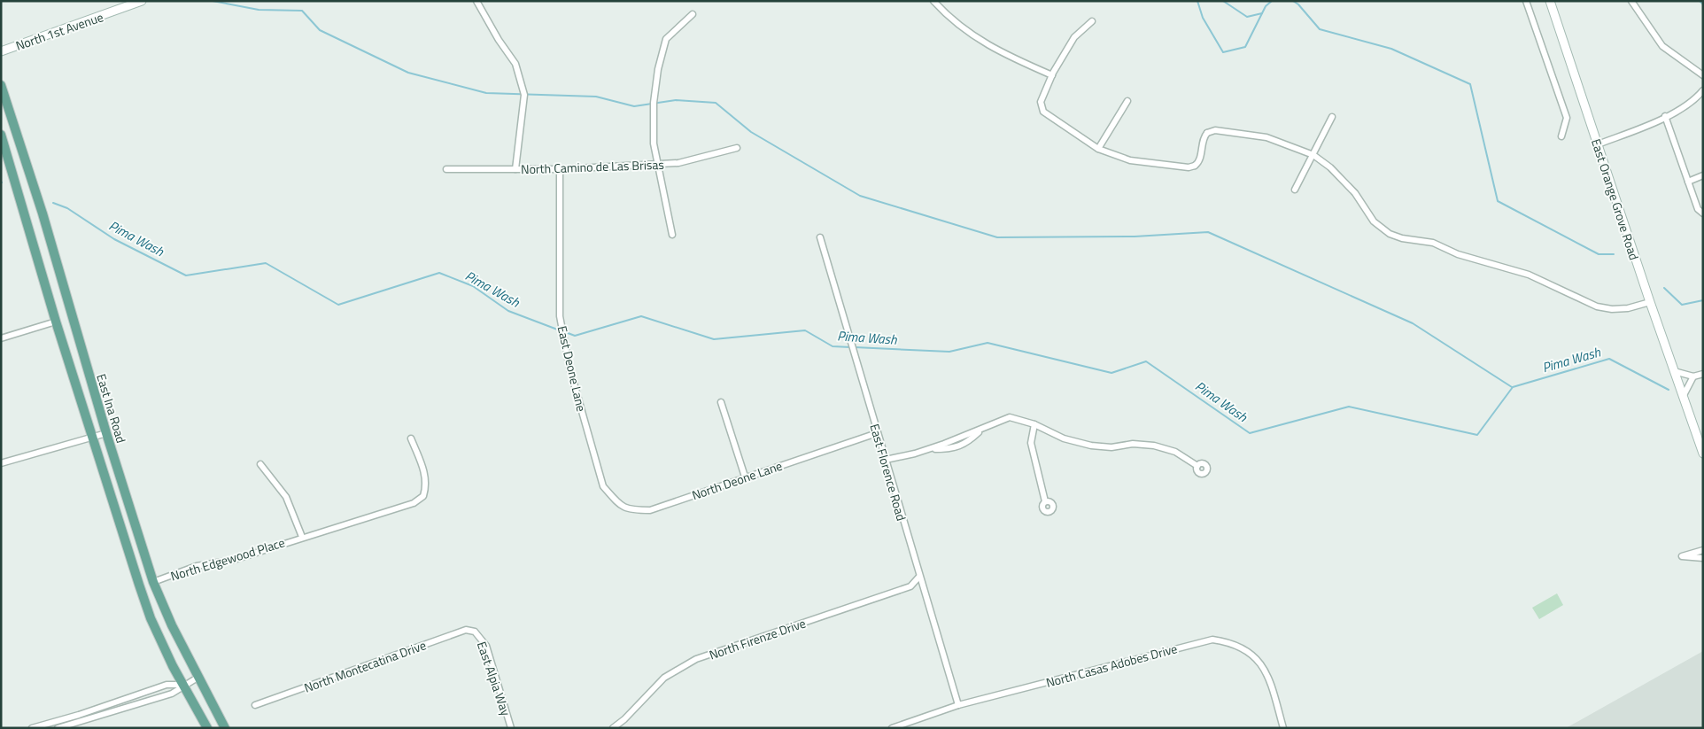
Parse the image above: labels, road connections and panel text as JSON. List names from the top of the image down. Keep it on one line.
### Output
{"streets":{"main road":["North 1st Avenue","East Orange Grove Road","East Ina Road"],"street":["North Camino de Las Brisas","East Deone Lane","East Florence Road","North Deone Lane","North Edgewood Place","North Firenze Drive","North Casas Adobes Drive","North Montecatina Drive","East Alpia Way"]},"crossings":[["North Camino de Las Brisas","East Deone Lane"],["East Deone Lane","North Deone Lane"],["East Ina Road","North Edgewood Place"],["East Florence Road","North Deone Lane"],["East Florence Road","North Firenze Drive"],["East Florence Road","North Casas Adobes Drive"],["North Montecatina Drive","East Alpia Way"]],"water":["Pima Wash"]}
